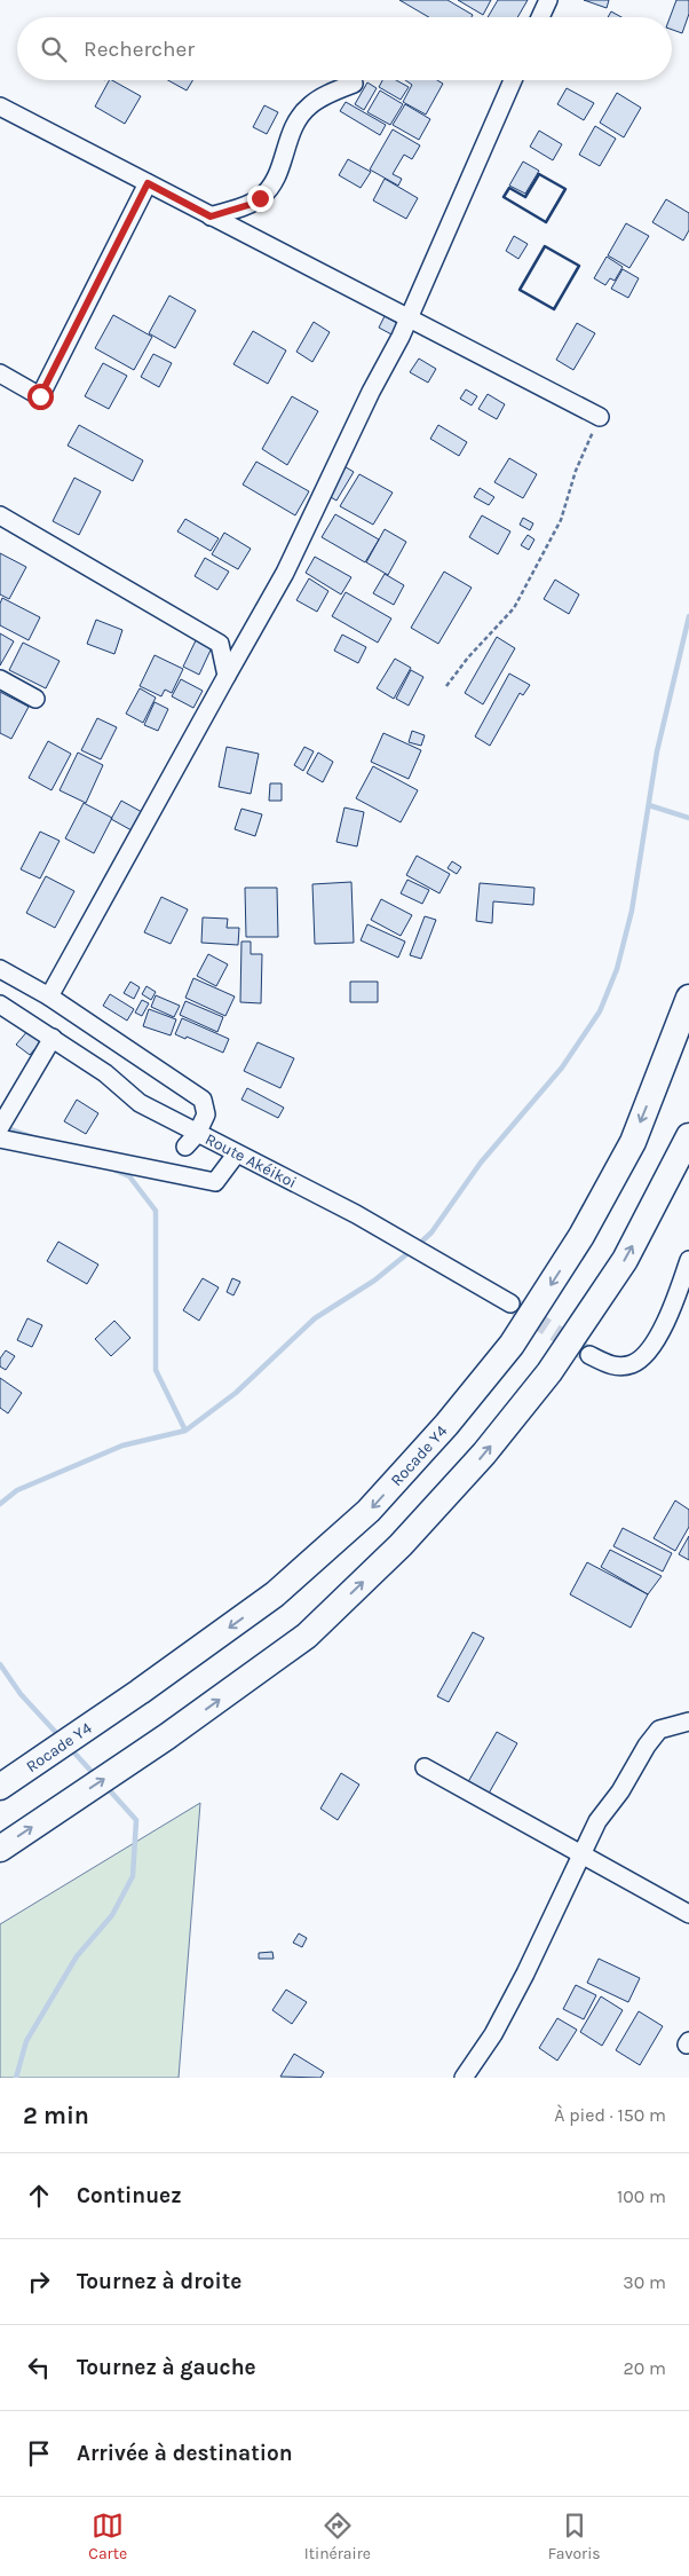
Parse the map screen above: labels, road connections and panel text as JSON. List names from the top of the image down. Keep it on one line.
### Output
{"streets":{"highway":["Rocade Y4"],"street":["Route Akéikoi"]},"page":{"search":"Rechercher","heading":["2 min","À pied · 150 m"],"list":[["Continuez","100 m"],["Tournez à droite","30 m"],["Tournez à gauche","20 m"],"Arrivée à destination"],"nav":["Carte","Itinéraire","Favoris"]}}
